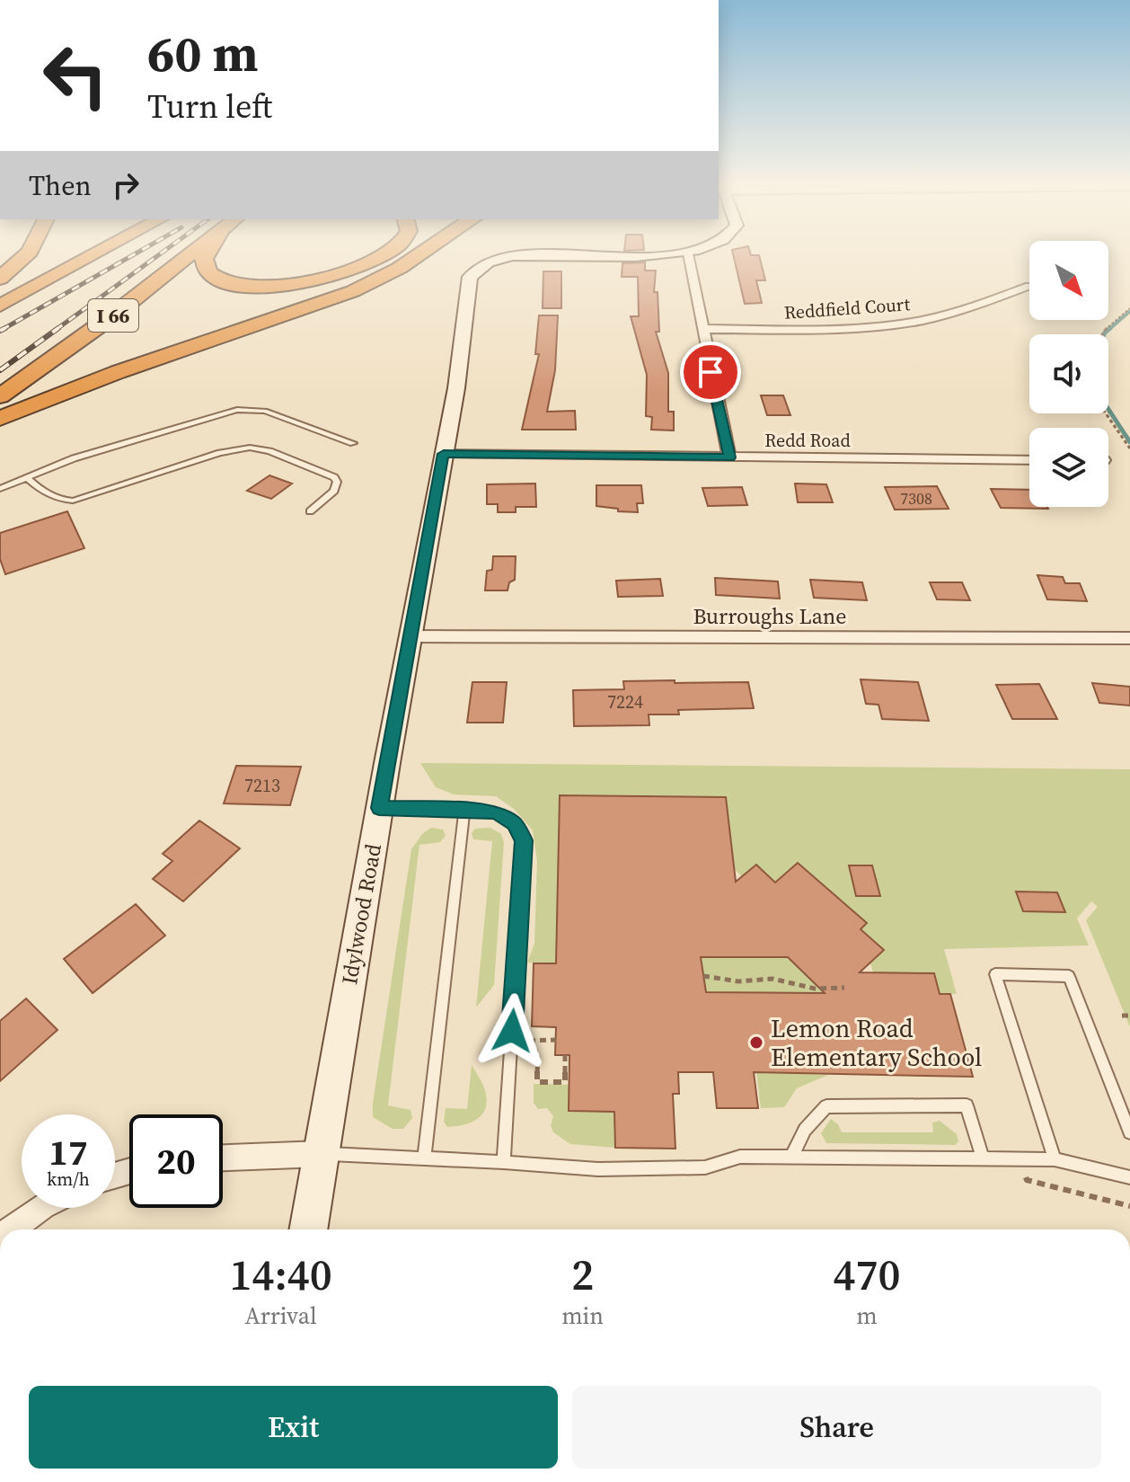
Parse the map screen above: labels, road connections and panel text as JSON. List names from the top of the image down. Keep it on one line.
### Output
{"streets":{"highway":["I 66"],"main road":["Idylwood Road"],"street":["Reddfield Court","Redd Road","Burroughs Lane"]},"crossings":[["Redd Road","Idylwood Road"],["Burroughs Lane","Idylwood Road"]],"places":["Lemon Road Elementary School"],"house_numbers":["7308","7224","7213"],"north":"bottom right","page":{"turn":["60 m","Turn left"],"then":"Then","speed":"17 km/h","limit":"20","eta":["14:40","Arrival","2","min","470","m"],"buttons":["Exit","Share"]}}
